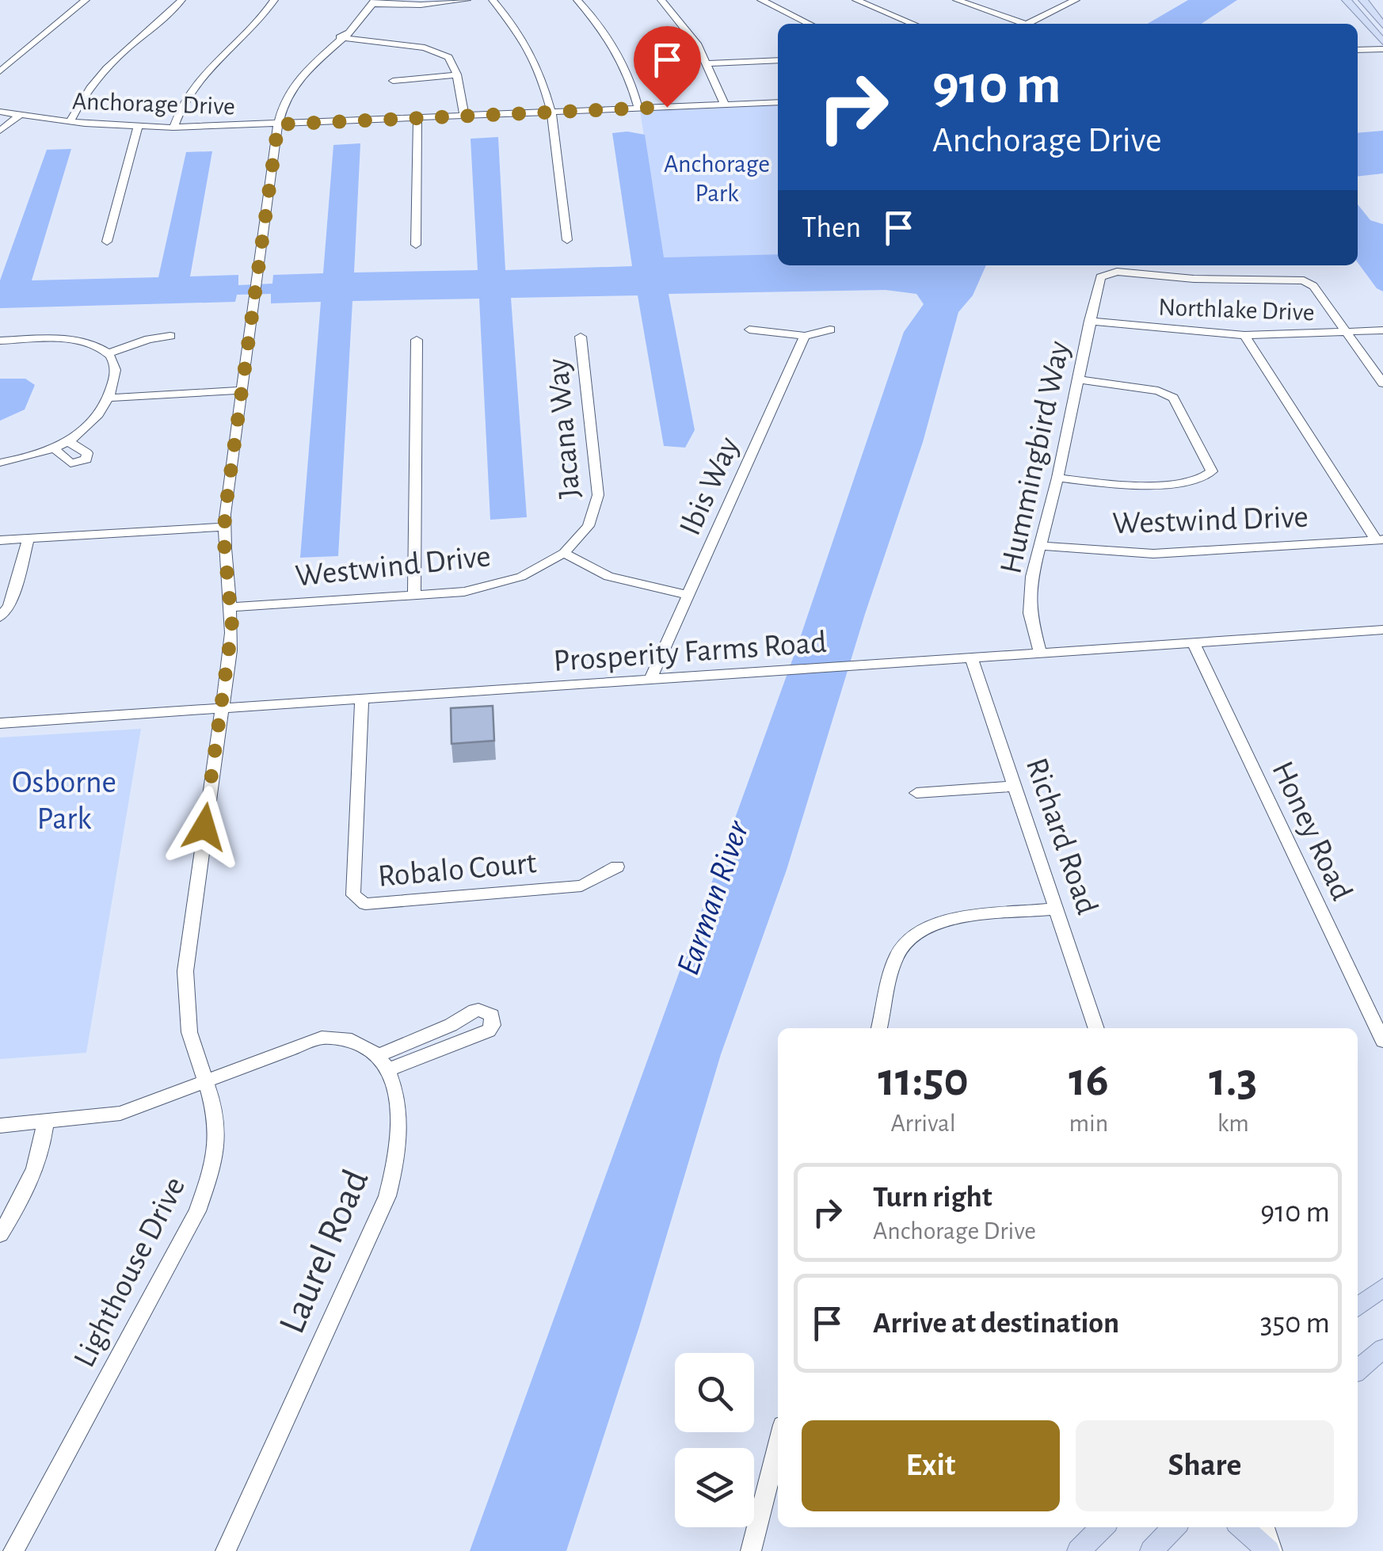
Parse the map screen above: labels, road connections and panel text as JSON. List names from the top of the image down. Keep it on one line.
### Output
{"streets":{"street":["Anchorage Drive","Northlake Drive","Jacana Way","Hummingbird Way","Ibis Way","Westwind Drive","Prosperity Farms Road","Honey Road","Richard Road","Robalo Court","Laurel Road","Lighthouse Drive"]},"crossings":[["Anchorage Drive","Lighthouse Drive"],["Northlake Drive","Hummingbird Way"],["Jacana Way","Westwind Drive"],["Hummingbird Way","Westwind Drive"],["Hummingbird Way","Prosperity Farms Road"],["Ibis Way","Prosperity Farms Road"],["Westwind Drive","Lighthouse Drive"],["Prosperity Farms Road","Honey Road"],["Prosperity Farms Road","Richard Road"],["Prosperity Farms Road","Robalo Court"],["Prosperity Farms Road","Lighthouse Drive"]],"water":["Earman River"],"parks":["Anchorage Park","Osborne Park"],"page":{"turn":["910 m","Anchorage Drive"],"then":"Then","eta":["11:50","Arrival","16","min","1.3","km"],"list":[{"name":"Turn right","note":"Anchorage Drive","value":"910 m"},{"name":"Arrive at destination","value":"350 m"}],"buttons":["Exit","Share"]}}
